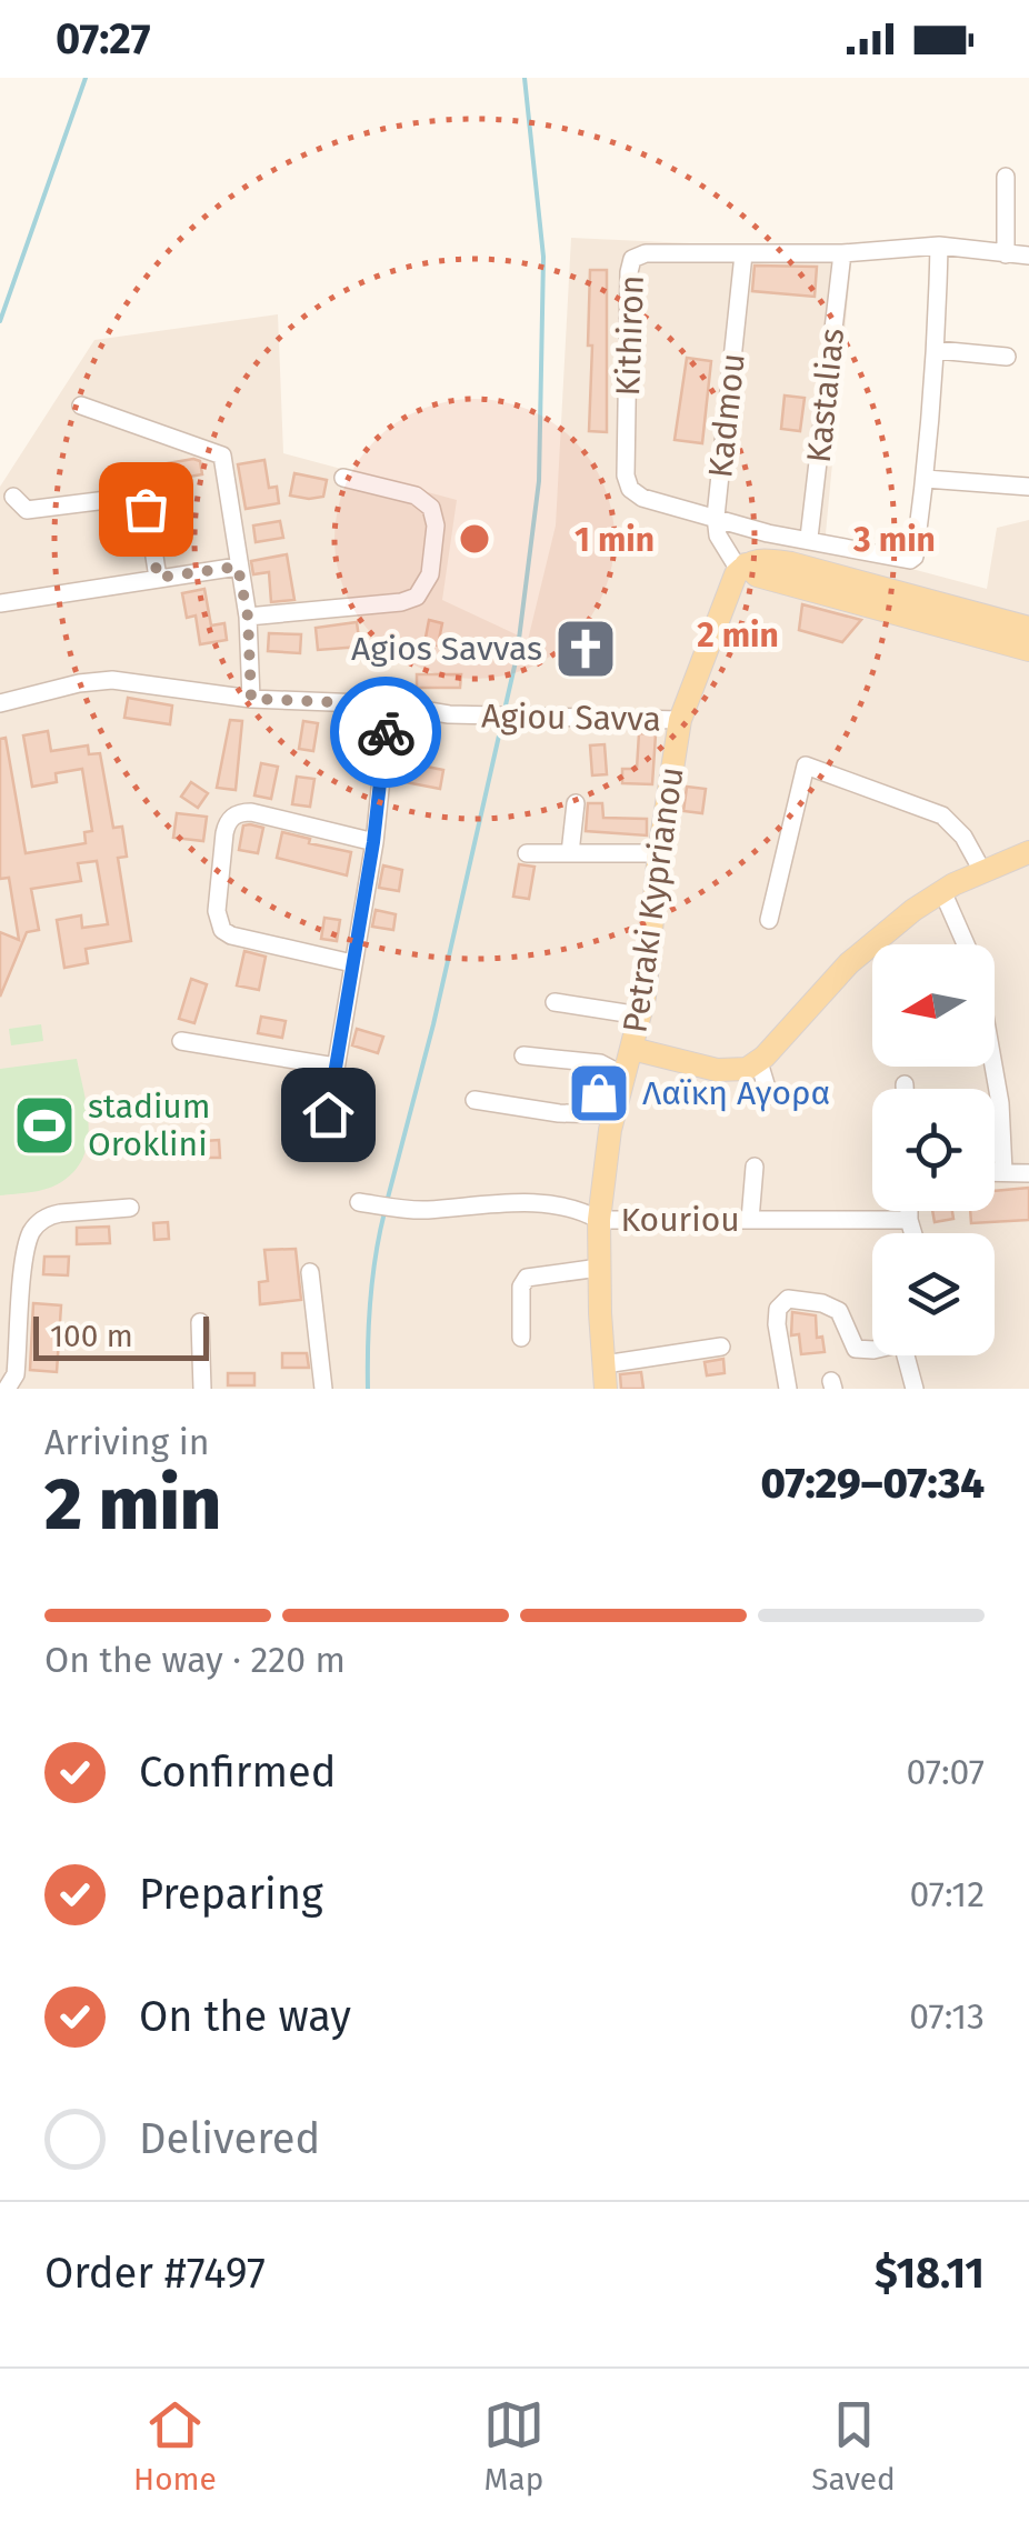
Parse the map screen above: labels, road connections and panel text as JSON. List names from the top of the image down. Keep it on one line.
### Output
{"streets":{"main road":["Petraki Kyprianou"],"street":["Kithiron","Kastalias","Kadmou","Agiou Savva","Kouriou"]},"crossings":[["Kithiron","Kastalias"],["Kithiron","Kadmou"],["Kadmou","Petraki Kyprianou"],["Agiou Savva","Petraki Kyprianou"],["Petraki Kyprianou","Kouriou"]],"places":{"church":["Agios Savvas"],"shop":["Λαϊκη Αγορα"],"sports":["stadium Oroklini"]},"scale_bar":"100 m","north":"left","page":{"status":"07:27","scale":"100 m","heading":["2 min","Arriving in","07:29–07:34"],"panel":["Order #7497","$18.11"],"bar":"On the way · 220 m","list":[["Confirmed","07:07"],["Preparing","07:12"],["On the way","07:13"],"Delivered"],"tabs":["Home","Map","Saved"]},"rings":["1 min","3 min","2 min"]}
